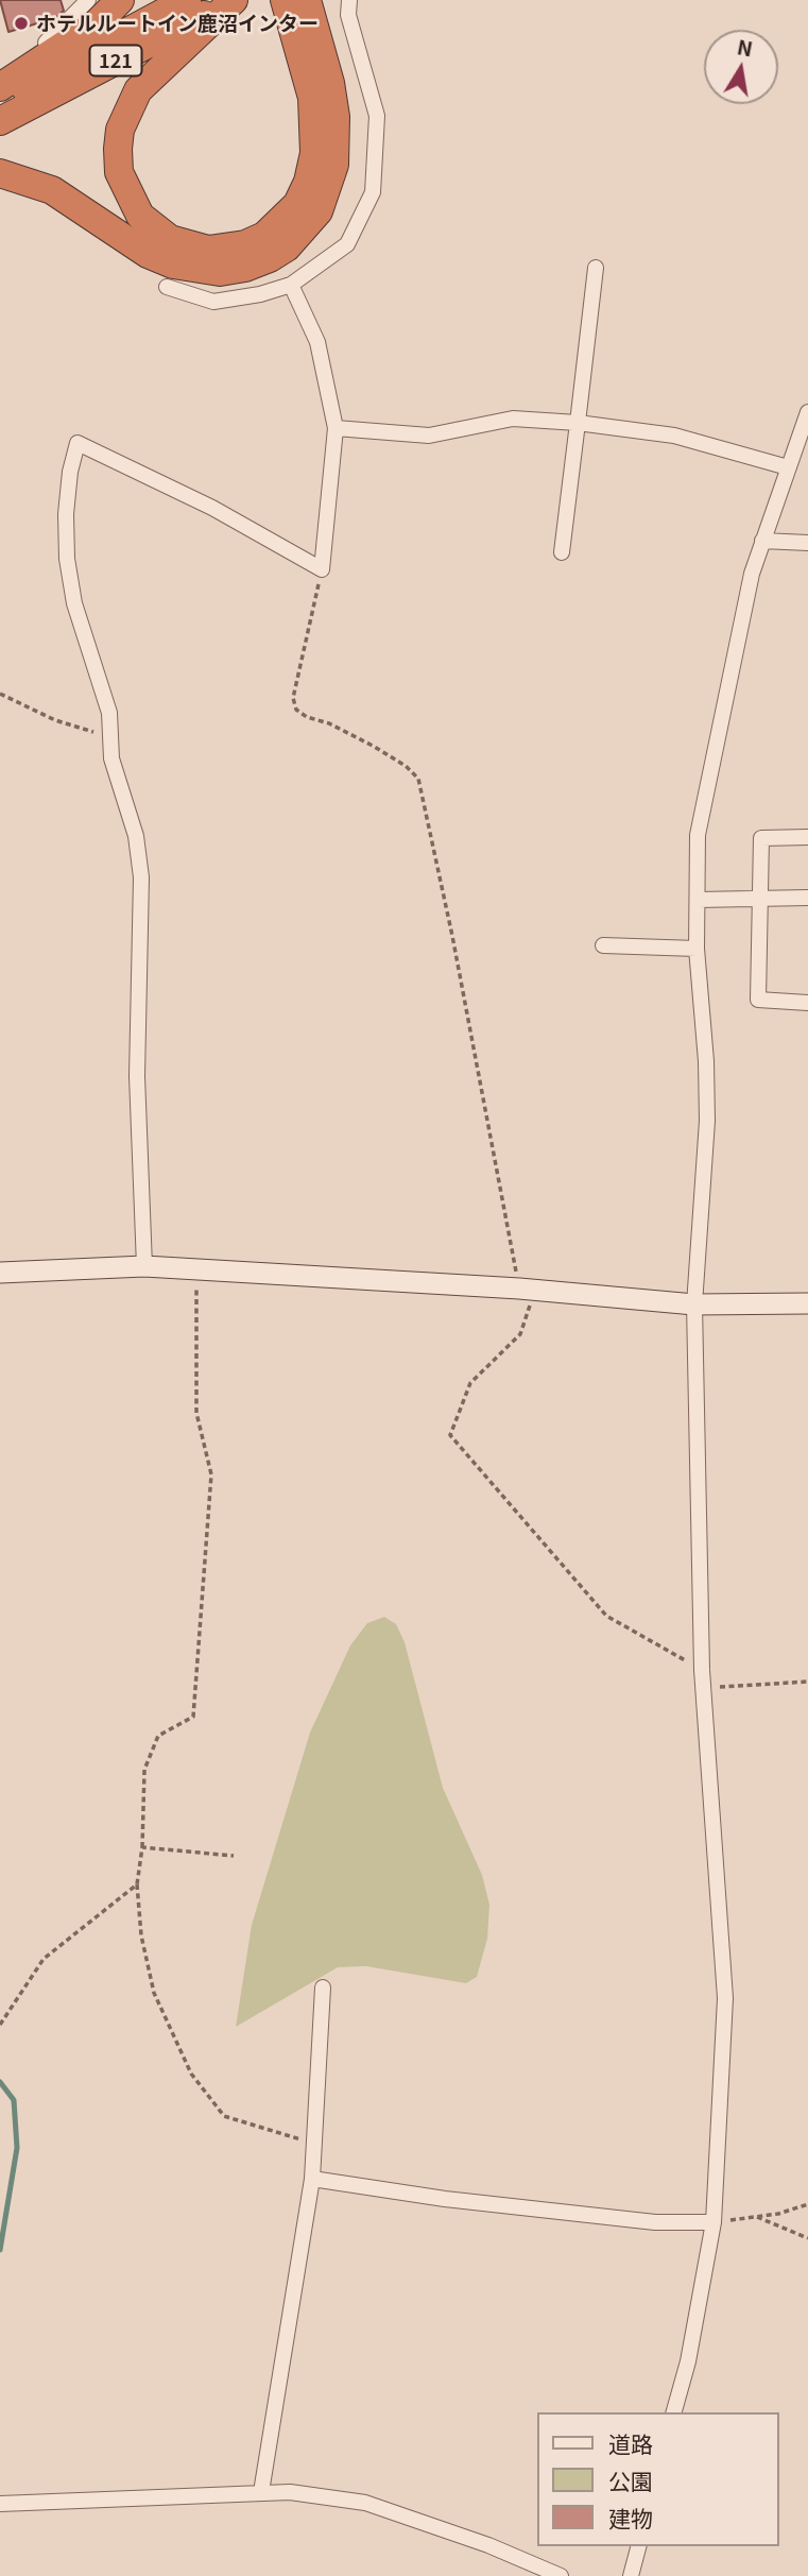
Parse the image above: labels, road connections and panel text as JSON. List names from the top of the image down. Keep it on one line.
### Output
{"streets":{"highway":["121"]},"places":["ホテルルートイン鹿沼インター"],"legend":["道路","公園","建物"],"north":"top"}
